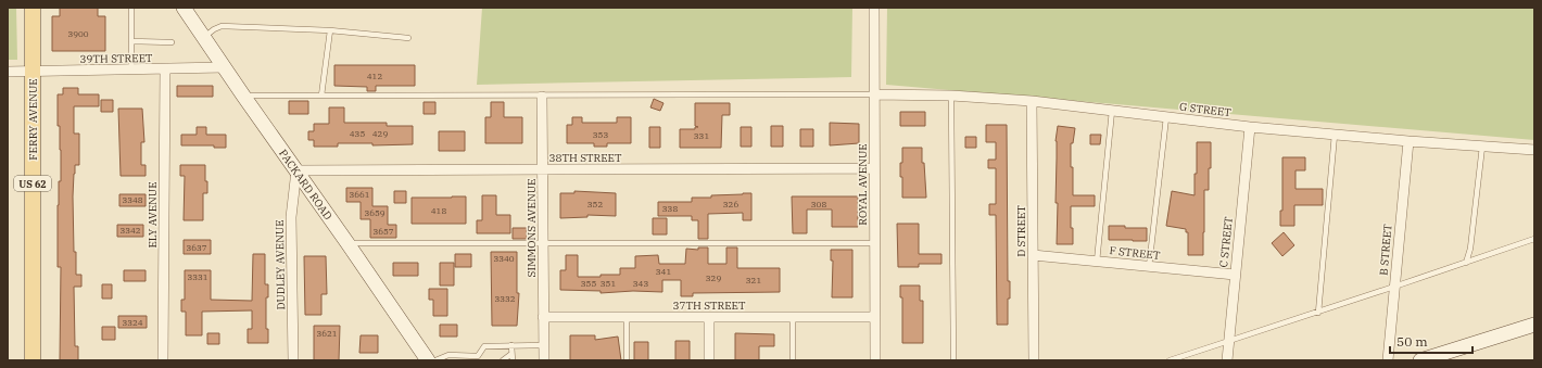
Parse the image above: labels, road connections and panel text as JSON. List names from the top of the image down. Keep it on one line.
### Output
{"streets":{"main road":["FERRY AVENUE","US 62"],"street":["39TH STREET","G STREET","38TH STREET","PACKARD ROAD","ROYAL AVENUE","ELY AVENUE","SIMMONS AVENUE","D STREET","C STREET","B STREET","F STREET","DUDLEY AVENUE","37TH STREET"]},"crossings":[["39TH STREET","FERRY AVENUE"],["39TH STREET","PACKARD ROAD"],["39TH STREET","ELY AVENUE"],["G STREET","ROYAL AVENUE"],["G STREET","D STREET"],["G STREET","C STREET"],["G STREET","B STREET"],["38TH STREET","PACKARD ROAD"],["38TH STREET","ROYAL AVENUE"],["38TH STREET","SIMMONS AVENUE"],["38TH STREET","DUDLEY AVENUE"],["PACKARD ROAD","DUDLEY AVENUE"],["ROYAL AVENUE","37TH STREET"],["SIMMONS AVENUE","37TH STREET"],["D STREET","F STREET"],["C STREET","F STREET"]],"house_numbers":["3900","412","435","429","353","331","3661","3348","352","326","308","338","418","3659","3342","3657","3637","3340","341","3331","329","321","355","351","343","3332","3324","3621"],"scale_bar":"50 m"}
